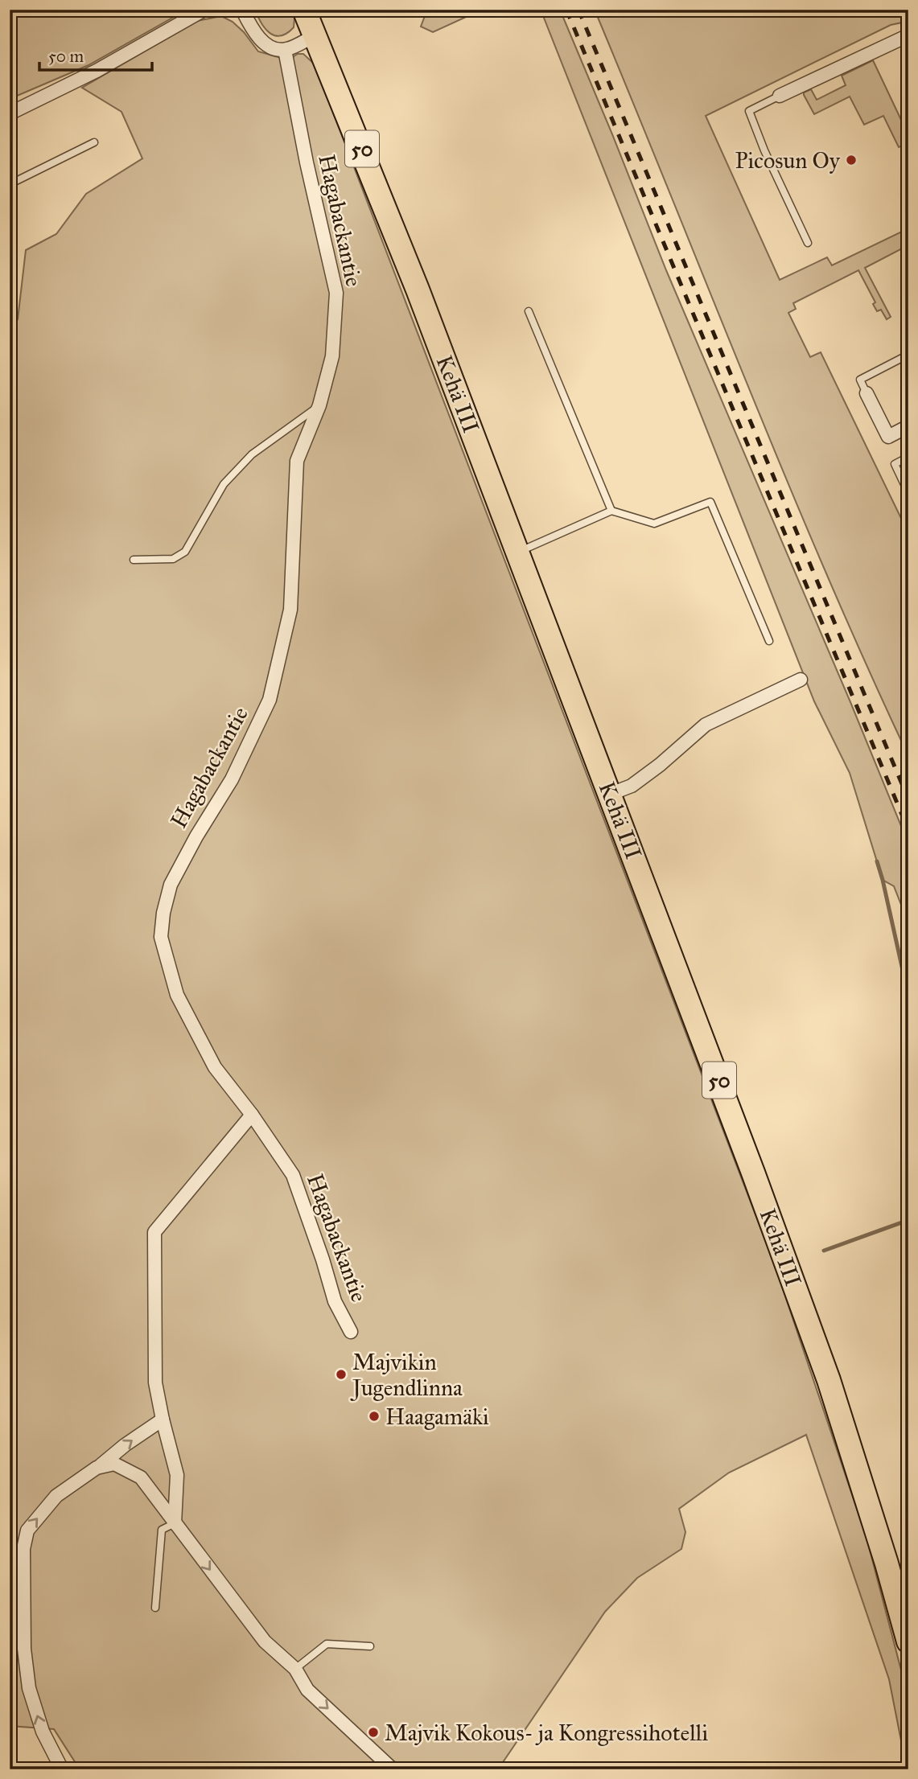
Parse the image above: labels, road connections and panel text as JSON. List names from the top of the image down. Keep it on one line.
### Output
{"streets":{"highway":["50","Kehä III"],"street":["Hagabackantie"]},"places":["Picosun Oy","Majvikin Jugendlinna","Haagamäki","Majvik Kokous- ja Kongressihotelli"],"scale_bar":"50 m"}
